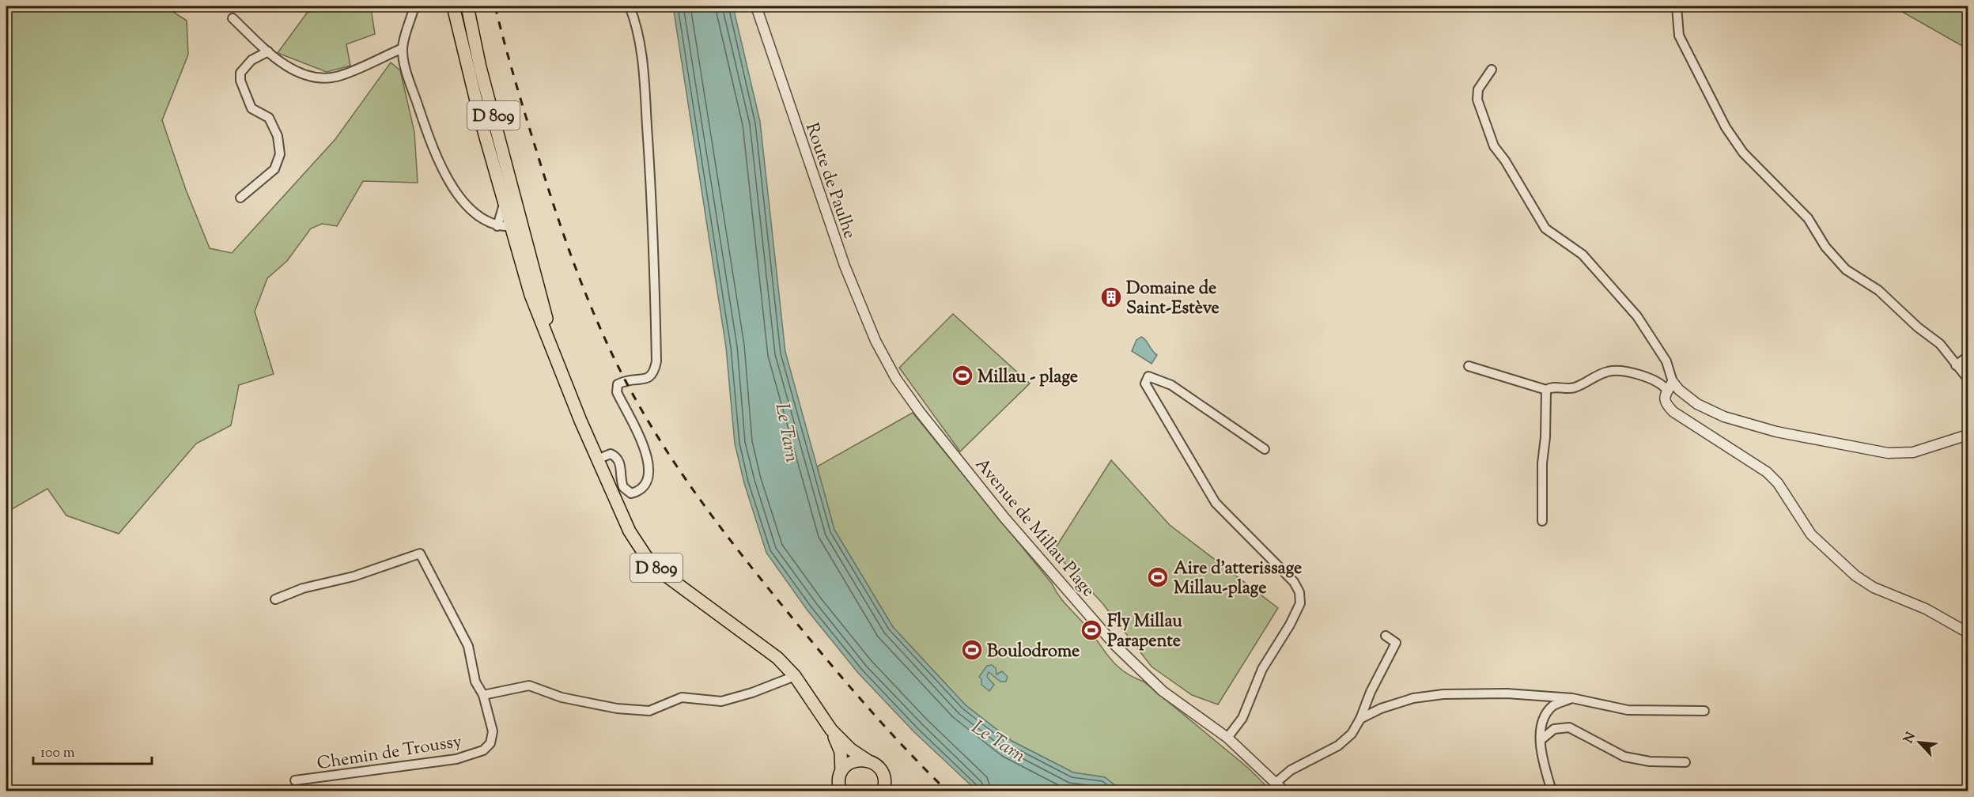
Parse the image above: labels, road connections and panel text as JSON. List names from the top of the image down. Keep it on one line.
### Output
{"streets":{"main road":["D 809"],"street":["Route de Paulhe","Avenue de Millau Plage","Chemin de Troussy"]},"crossings":[["Route de Paulhe","Avenue de Millau Plage"]],"water":["Le Tarn"],"places":{"building":["Domaine de Saint-Estève"],"sports":["Millau - plage","Aire d'atterissage Millau-plage","Fly Millau Parapente","Boulodrome"]},"scale_bar":"100 m","north":"top left"}
